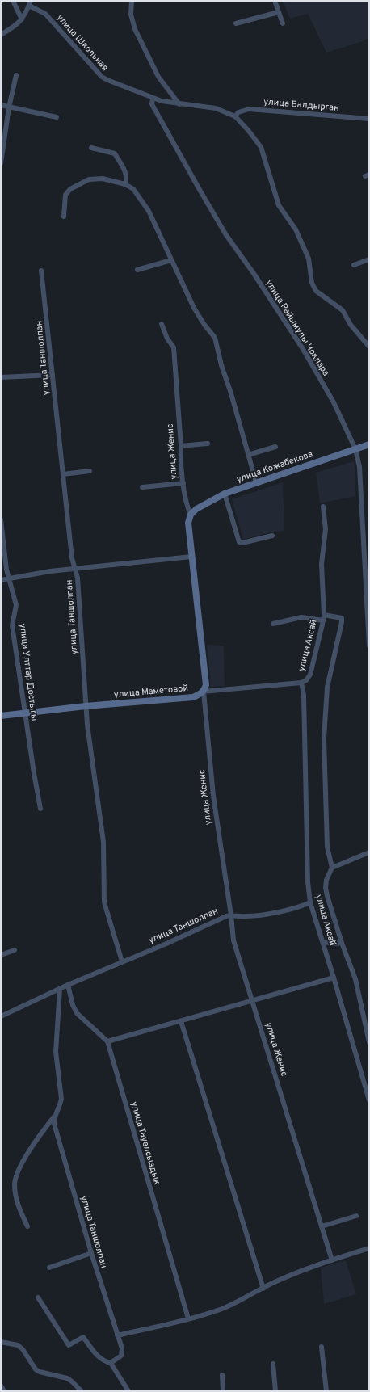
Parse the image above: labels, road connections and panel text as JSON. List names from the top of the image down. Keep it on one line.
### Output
{"streets":{"main road":["улица Женис","улица Кожабекова","улица Маметовой"],"street":["улица Школьная","улица Балдырган","улица Райымулы Чокпара","улица Таншолпан","улица Аксай","улица Улттар Достыгы","улица Тауелсыздык"]},"crossings":[["улица Школьная","улица Балдырган"],["улица Школьная","улица Райымулы Чокпара"],["улица Райымулы Чокпара","улица Кожабекова"],["улица Таншолпан","улица Женис"],["улица Таншолпан","улица Аксай"],["улица Таншолпан","улица Маметовой"],["улица Женис","улица Кожабекова"],["улица Женис","улица Маметовой"],["улица Аксай","улица Маметовой"],["улица Улттар Достыгы","улица Маметовой"]]}
